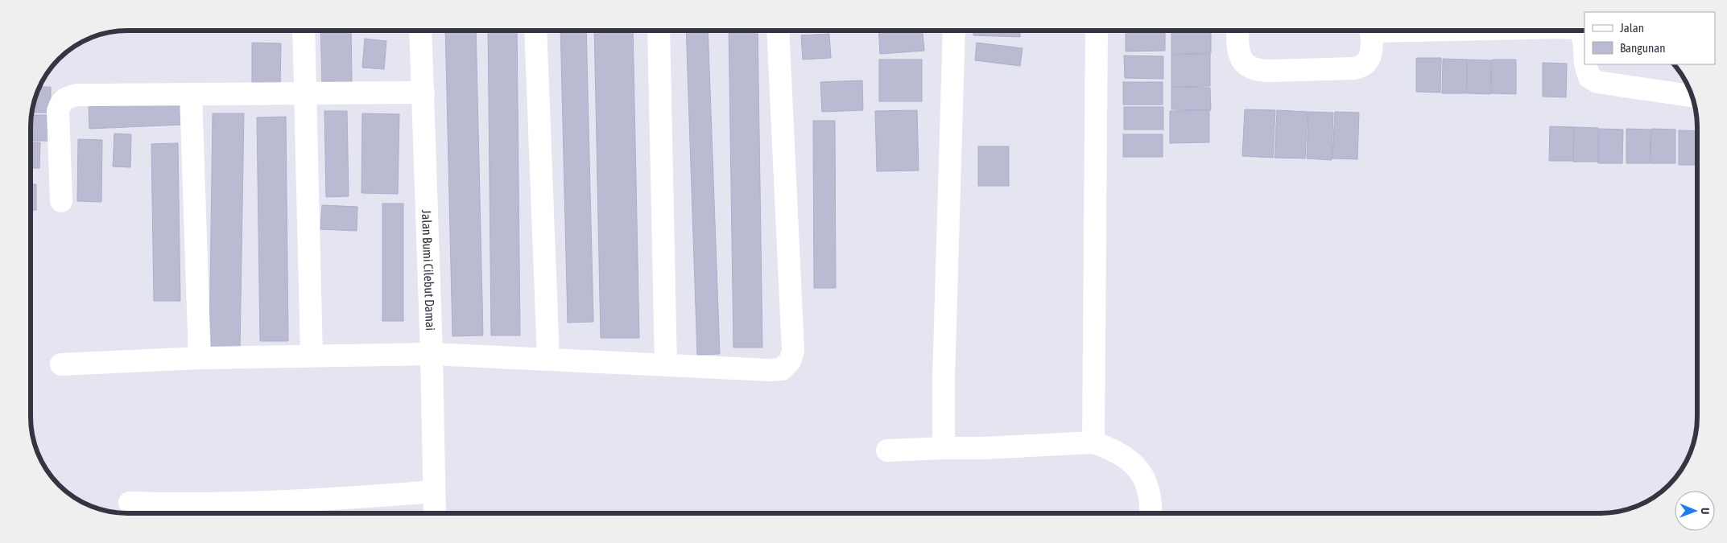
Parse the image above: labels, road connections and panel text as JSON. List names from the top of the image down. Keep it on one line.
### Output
{"streets":{"street":["Jalan Bumi Cilebut Damai"]},"legend":["Jalan","Bangunan"],"north":"right"}
